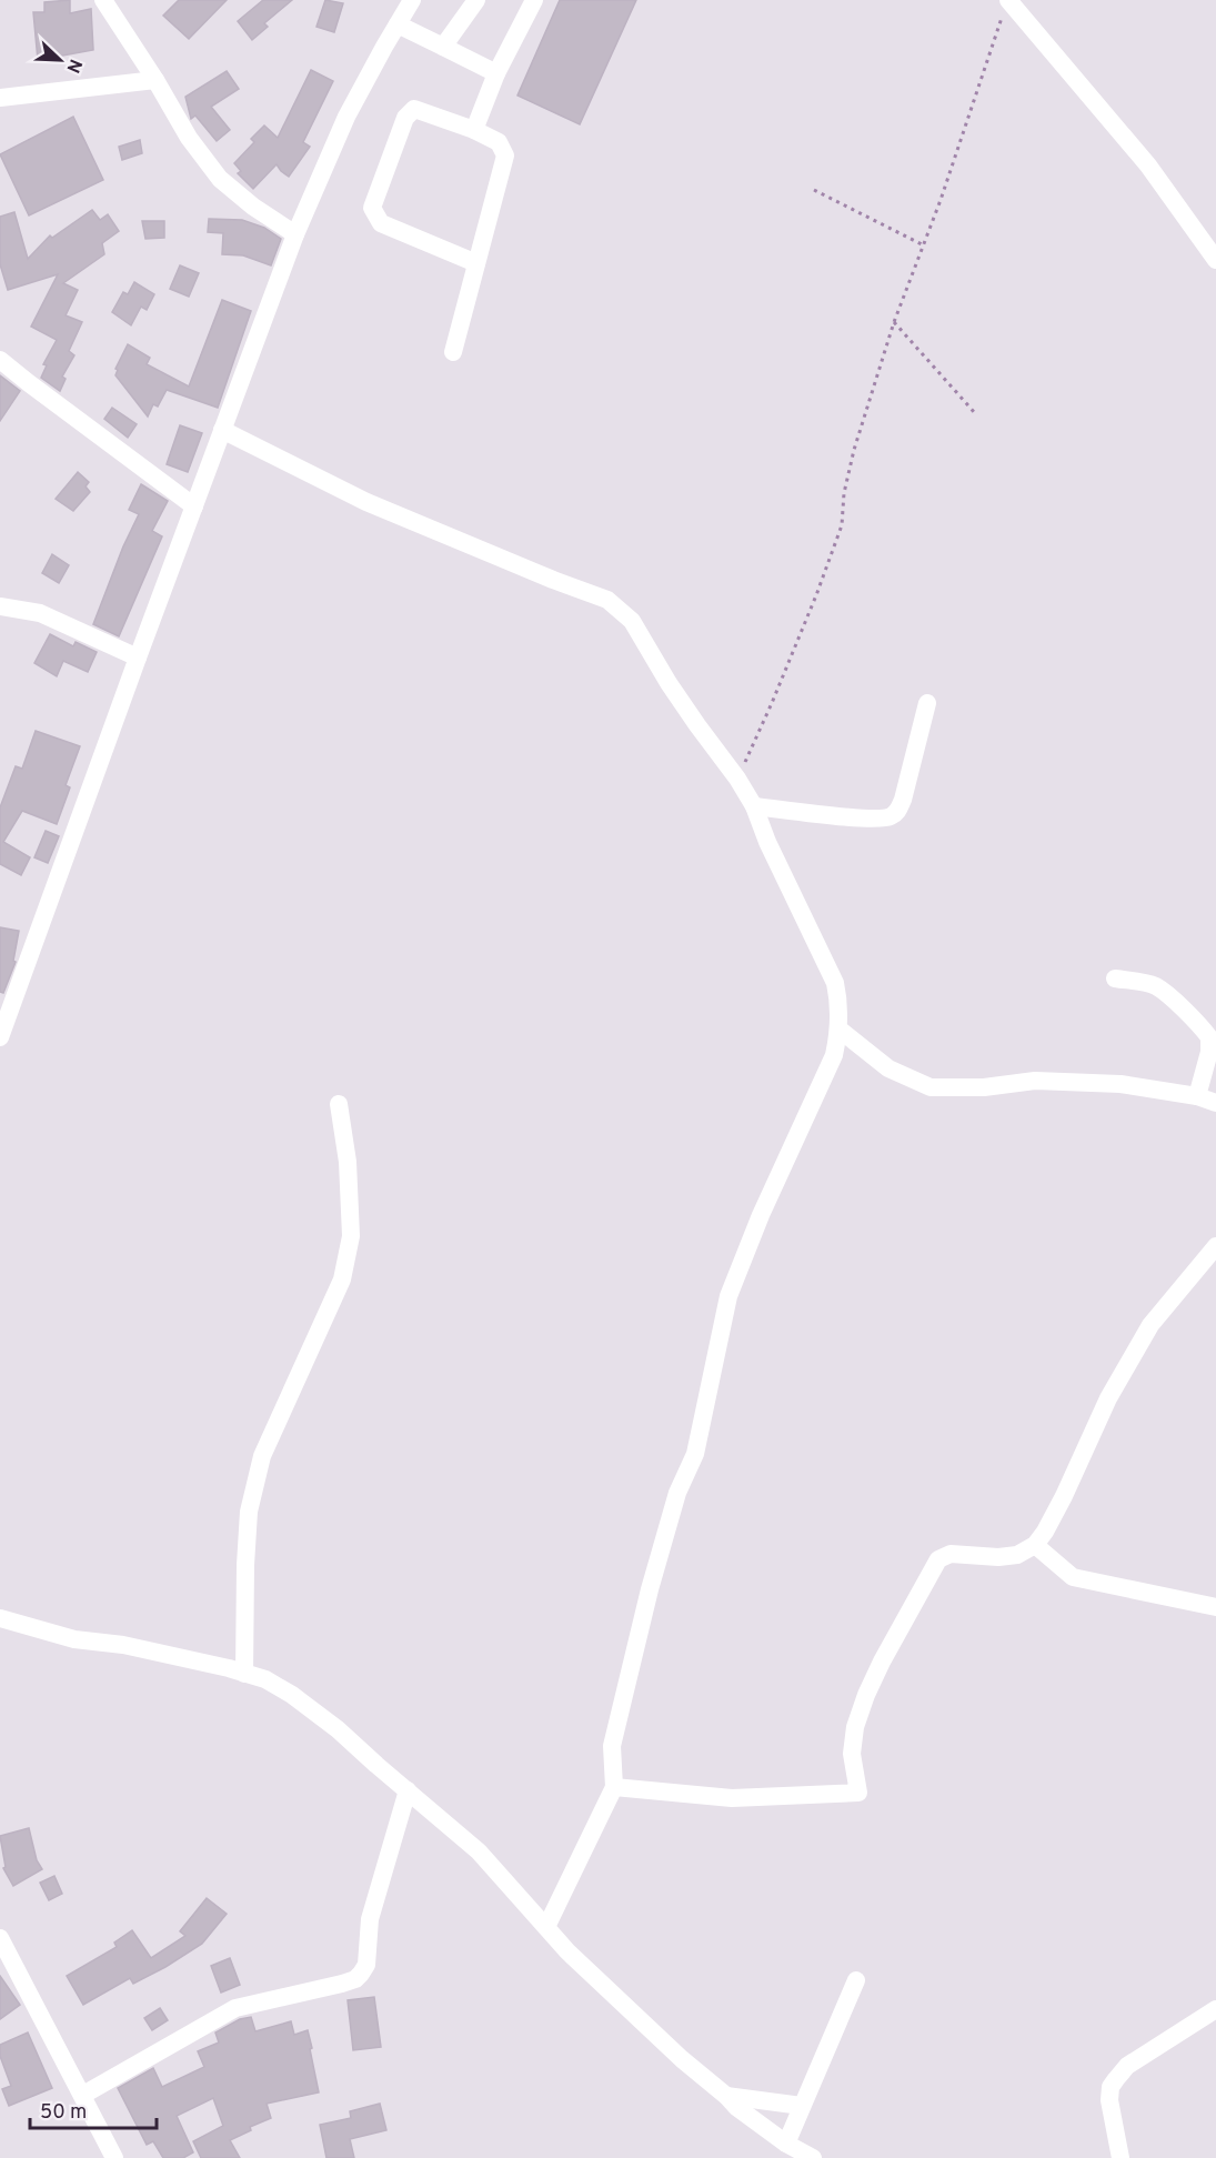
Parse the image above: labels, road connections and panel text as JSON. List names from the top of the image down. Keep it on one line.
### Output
{"scale_bar":"50 m","north":"bottom right"}
